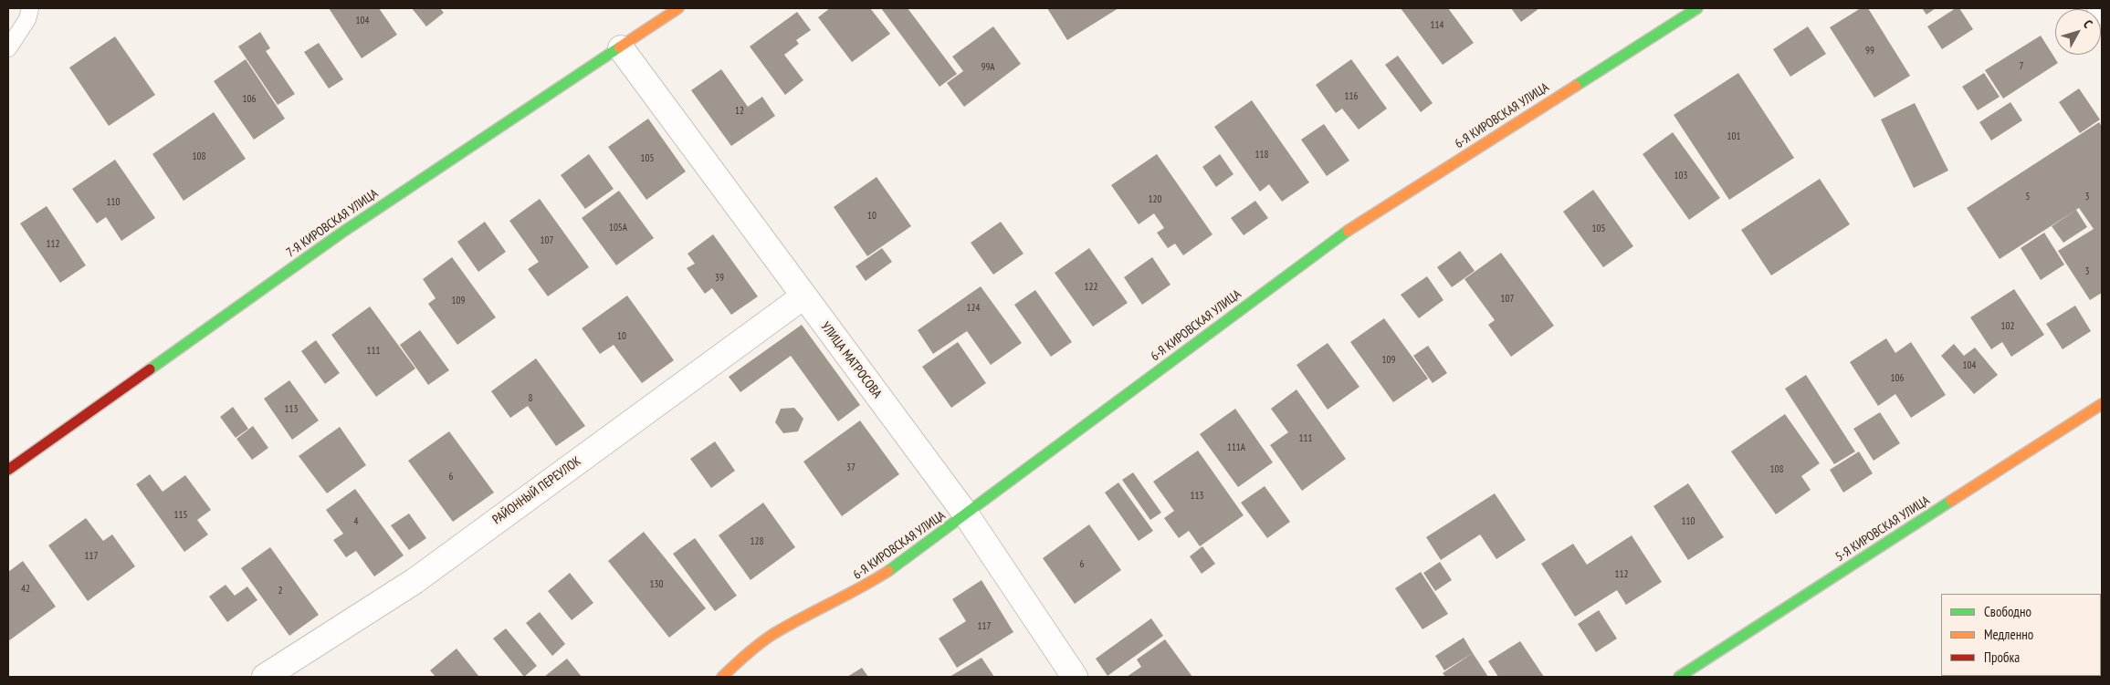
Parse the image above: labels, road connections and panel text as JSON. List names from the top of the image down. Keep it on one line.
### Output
{"streets":{"street":["6-Я КИРОВСКАЯ УЛИЦА","7-Я КИРОВСКАЯ УЛИЦА","УЛИЦА МАТРОСОВА","РАЙОННЫЙ ПЕРЕУЛОК","5-Я КИРОВСКАЯ УЛИЦА"]},"crossings":[["6-Я КИРОВСКАЯ УЛИЦА","УЛИЦА МАТРОСОВА"],["7-Я КИРОВСКАЯ УЛИЦА","УЛИЦА МАТРОСОВА"],["УЛИЦА МАТРОСОВА","РАЙОННЫЙ ПЕРЕУЛОК"]],"house_numbers":["104","114","99","7","99А","116","106","12","101","118","108","105","103","5","3","120","110","10","105А","105","107","112","3","39","122","107","109","124","102","10","111","109","104","106","8","113","111","111А","37","108","6","113","115","4","110","128","117","6","112","130","42","2","117"],"legend":["Свободно","Медленно","Пробка"],"north":"top right"}
